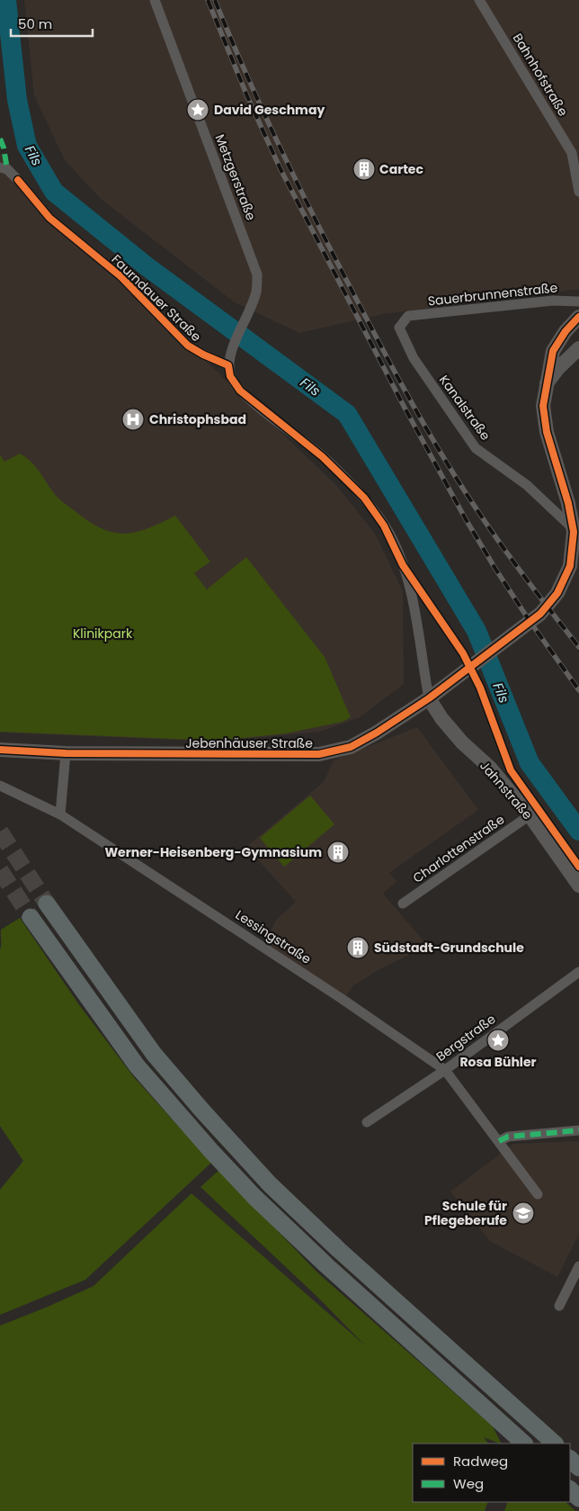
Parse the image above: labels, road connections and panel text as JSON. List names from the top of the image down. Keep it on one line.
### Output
{"streets":{"main road":["Jebenhäuser Straße","Jahnstraße"],"street":["Bahnhofstraße","Metzgerstraße","Sauerbrunnenstraße","Faurndauer Straße","Kanalstraße","Charlottenstraße","Lessingstraße","Bergstraße"]},"crossings":[["Metzgerstraße","Faurndauer Straße"],["Sauerbrunnenstraße","Kanalstraße"],["Jebenhäuser Straße","Jahnstraße"],["Jahnstraße","Charlottenstraße"],["Lessingstraße","Bergstraße"]],"water":["Fils"],"parks":["Klinikpark"],"places":{"place":["David Geschmay","Rosa Bühler"],"building":["Cartec","Werner-Heisenberg-Gymnasium","Südstadt-Grundschule"],"hospital":["Christophsbad"],"school or university":["Schule für Pflegeberufe"]},"legend":["Radweg","Weg"],"scale_bar":"50 m"}
